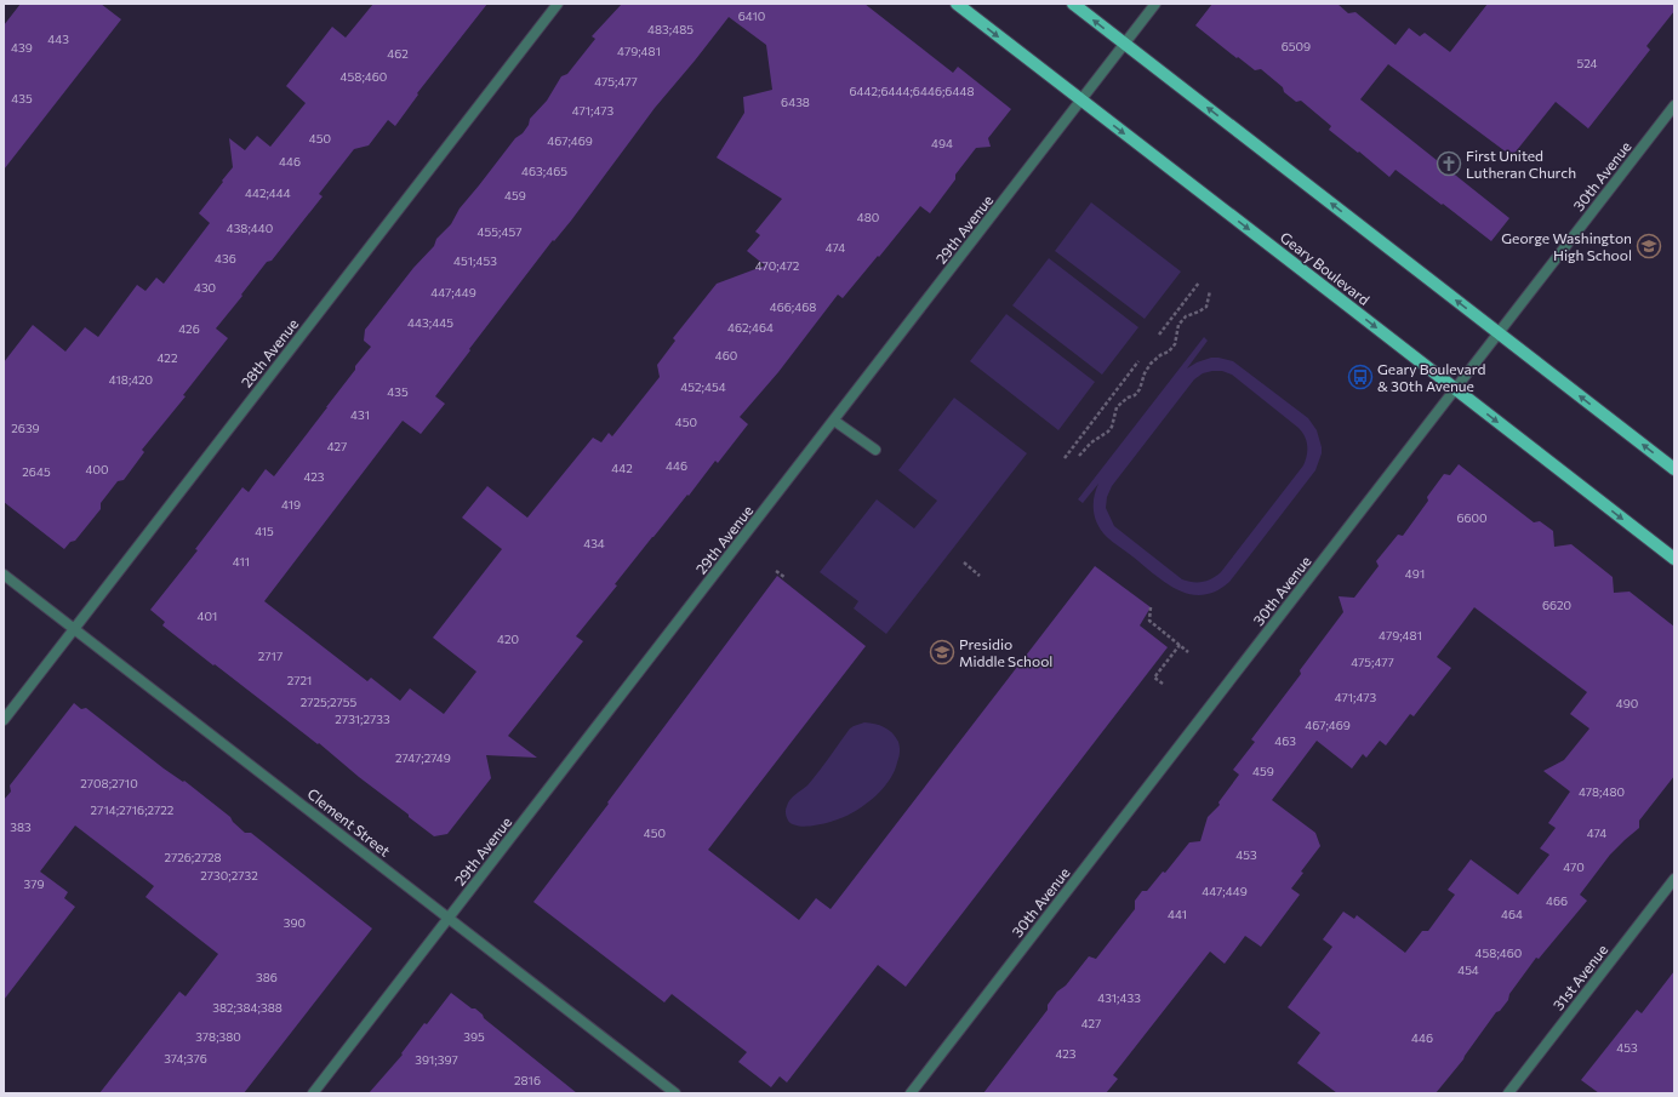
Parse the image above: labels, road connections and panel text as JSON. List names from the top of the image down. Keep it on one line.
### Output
{"streets":{"main road":["Geary Boulevard"],"street":["30th Avenue","29th Avenue","28th Avenue","Clement Street","31st Avenue"]},"crossings":[["30th Avenue","Geary Boulevard"],["29th Avenue","Geary Boulevard"],["29th Avenue","Clement Street"],["28th Avenue","Clement Street"]],"places":{"church":["First United Lutheran Church"],"school or university":["George Washington High School","Presidio Middle School"],"bus stop":["Geary Boulevard & 30th Avenue"]},"house_numbers":["6410","483;485","443","6509","439","479;481","462","524","458;460","475;477","6442;6444;6446;6448","435","6438","471;473","450","467;469","494","446","463;465","442;444","459","480","438;440","455;457","474","436","451;453","470;472","430","447;449","466;468","443;445","462;464","426","460","422","418;420","452;454","435","431","450","2639","427","446","442","400","2645","423","419","6600","415","434","411","491","6620","401","479;481","420","2717","475;477","2721","471;473","2725;2755","490","2731;2733","467;469","463","2747;2749","459","2708;2710","478;480","2714;2716;2722","383","450","474","453","2726;2728","470","2730;2732","379","447;449","466","441","464","390","458;460","454","386","431;433","382;384;388","427","378;380","395","446","453","423","374;376","391;397","2816"]}
